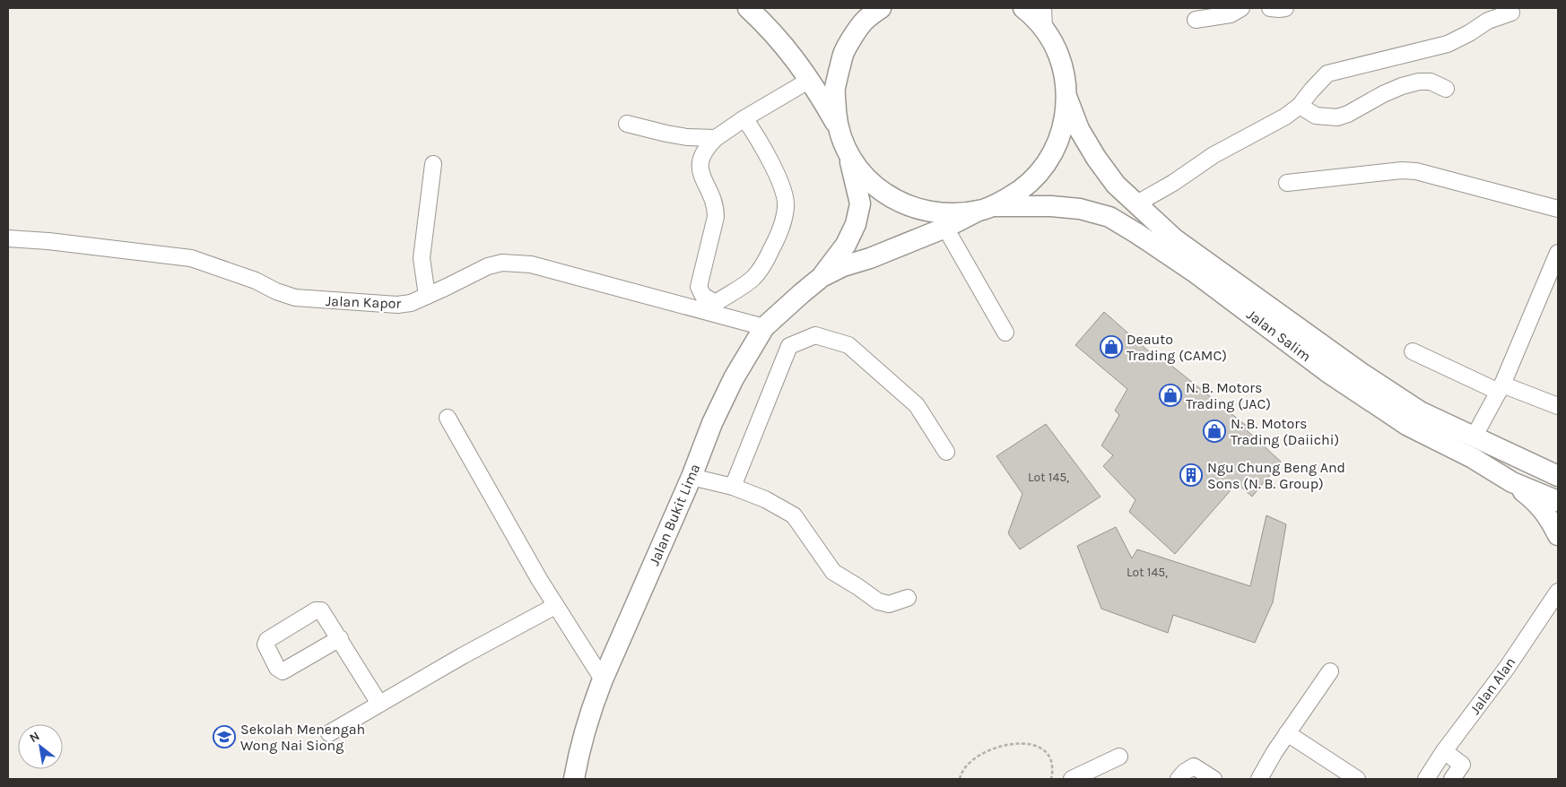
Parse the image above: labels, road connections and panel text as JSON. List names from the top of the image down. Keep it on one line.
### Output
{"streets":{"main road":["Jalan Salim","Jalan Bukit Lima"],"street":["Jalan Kapor","Jalan Alan"]},"crossings":[["Jalan Kapor","Jalan Bukit Lima"]],"places":{"shop":["Deauto Trading (CAMC)","N. B. Motors Trading (JAC)","N. B. Motors Trading (Daiichi)"],"building":["Ngu Chung Beng And Sons (N. B. Group)"],"school or university":["Sekolah Menengah Wong Nai Siong"]},"house_numbers":["Lot 145,","Lot 145,"],"north":"top left"}
